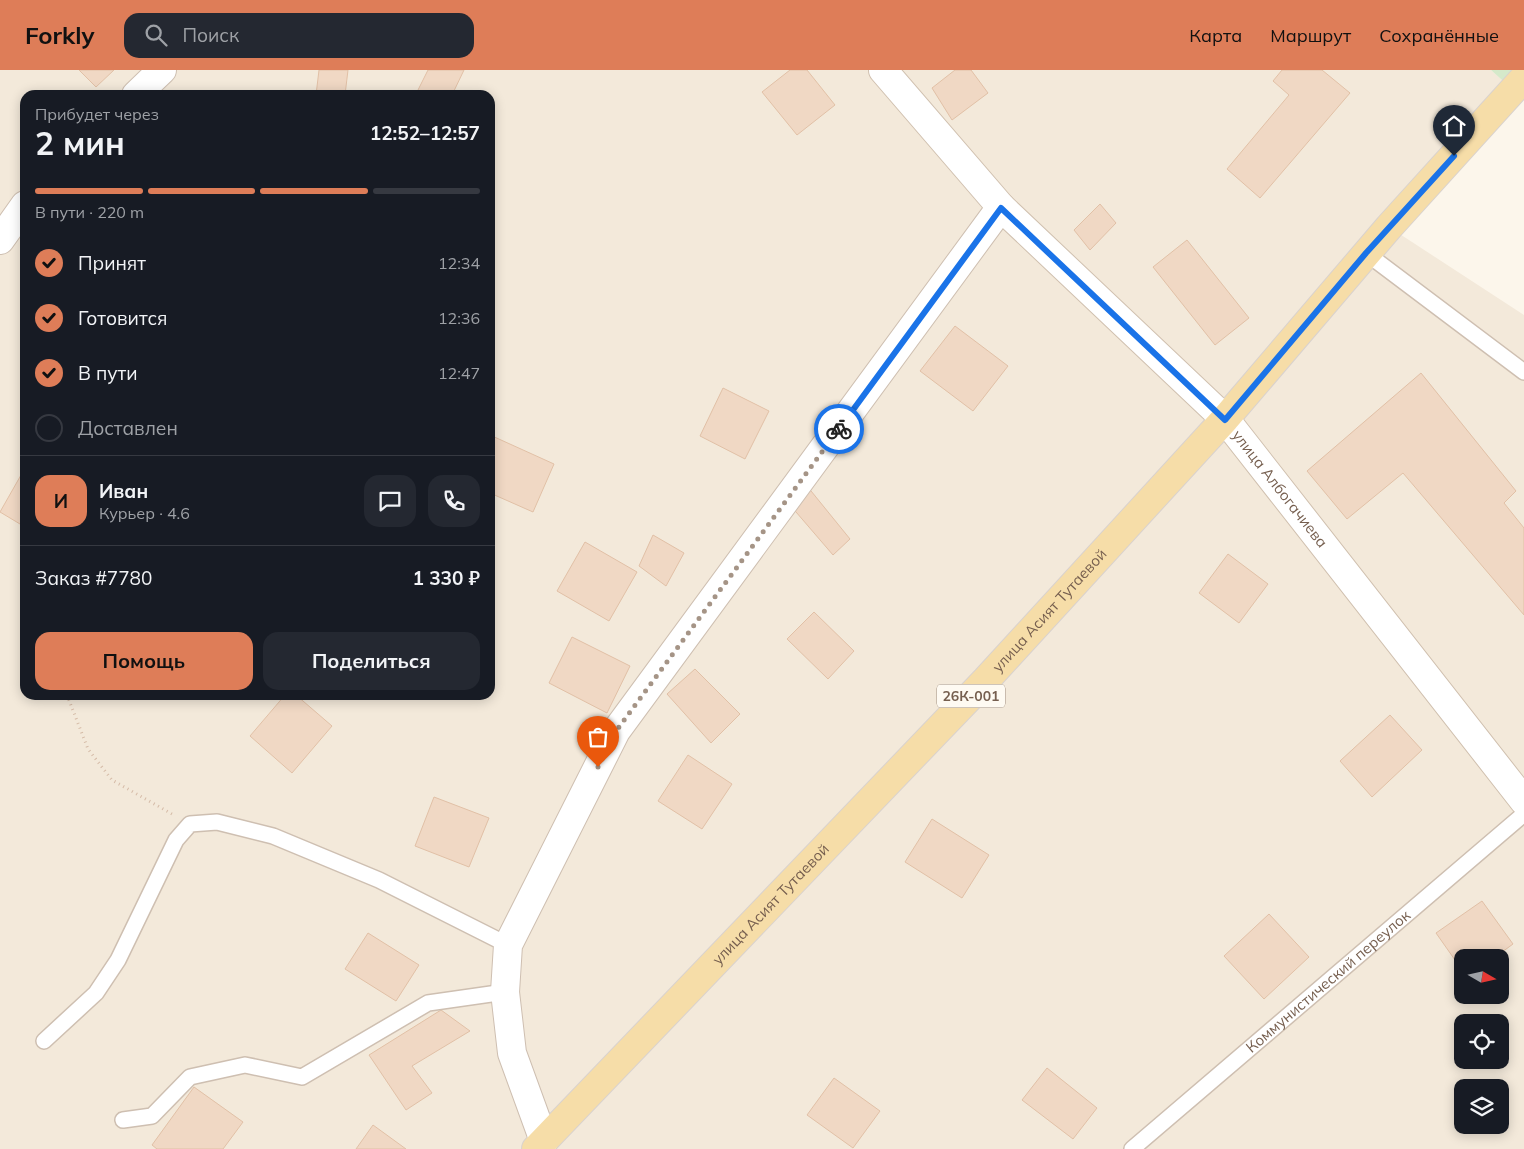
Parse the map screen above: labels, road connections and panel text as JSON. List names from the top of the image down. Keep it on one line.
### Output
{"streets":{"main road":["улица Асият Тутаевой","26К-001"],"street":["улица Албогачиева"],"lane":["Коммунистический переулок"]},"crossings":[["улица Албогачиева","улица Асият Тутаевой"]],"north":"right","page":{"header":"Forkly","search":"Поиск","nav":["Карта","Маршрут","Сохранённые"],"heading":["2 мин","Прибудет через","12:52–12:57"],"panel":["Иван","Курьер · 4.6","Заказ #7780","1 330 ₽"],"bar":"В пути · 220 m","list":[["Принят","12:34"],["Готовится","12:36"],["В пути","12:47"],"Доставлен"],"round":"И","buttons":["Помощь","Поделиться"]}}
